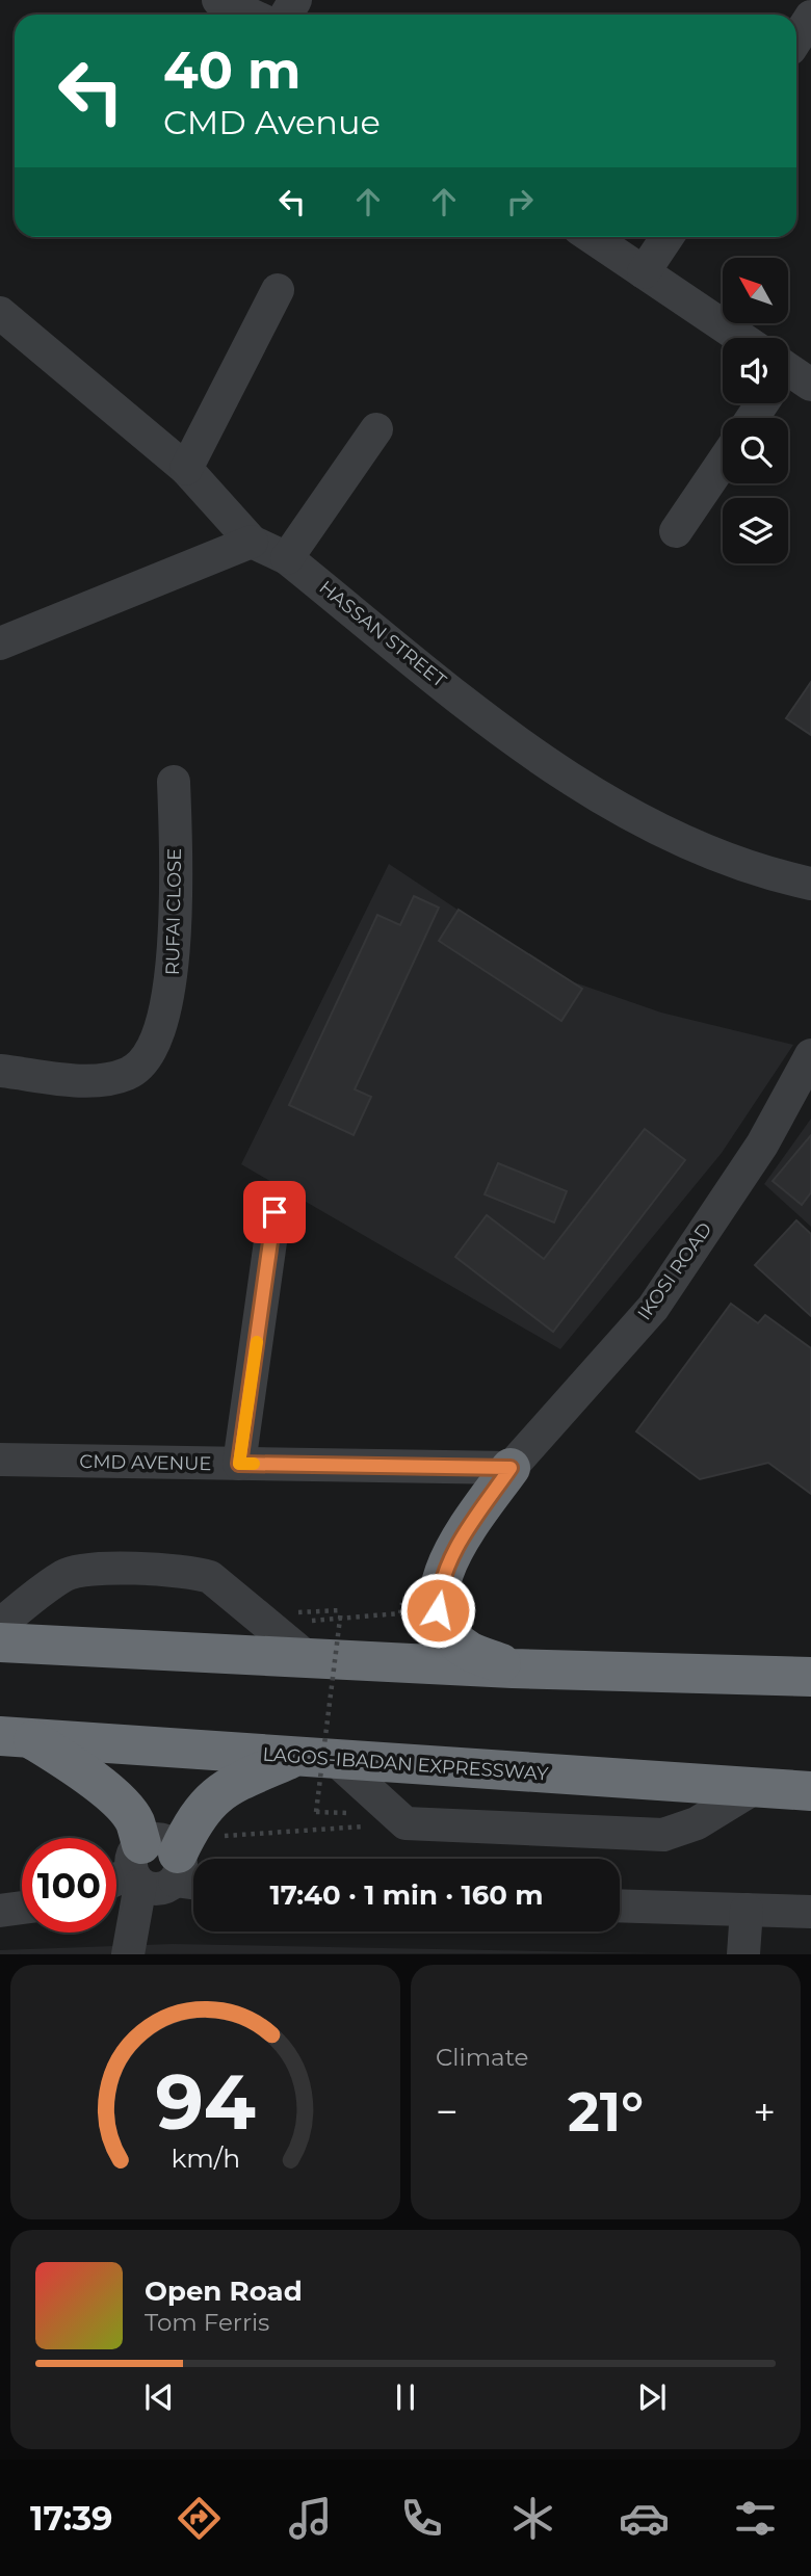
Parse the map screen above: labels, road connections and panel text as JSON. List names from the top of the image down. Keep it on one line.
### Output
{"streets":{"highway":["LAGOS-IBADAN EXPRESSWAY"],"street":["HASSAN STREET","RUFAI CLOSE","IKOSI ROAD","CMD AVENUE"]},"crossings":[["IKOSI ROAD","CMD AVENUE"]],"north":"top left","page":{"turn":["40 m","CMD Avenue"],"limit":"100","trip":"17:40 · 1 min · 160 m","tile":"Climate","heat":["−","21°","+"],"song":["Open Road","Tom Ferris"],"tabs":"17:39","gauge":["94","km/h"]}}
